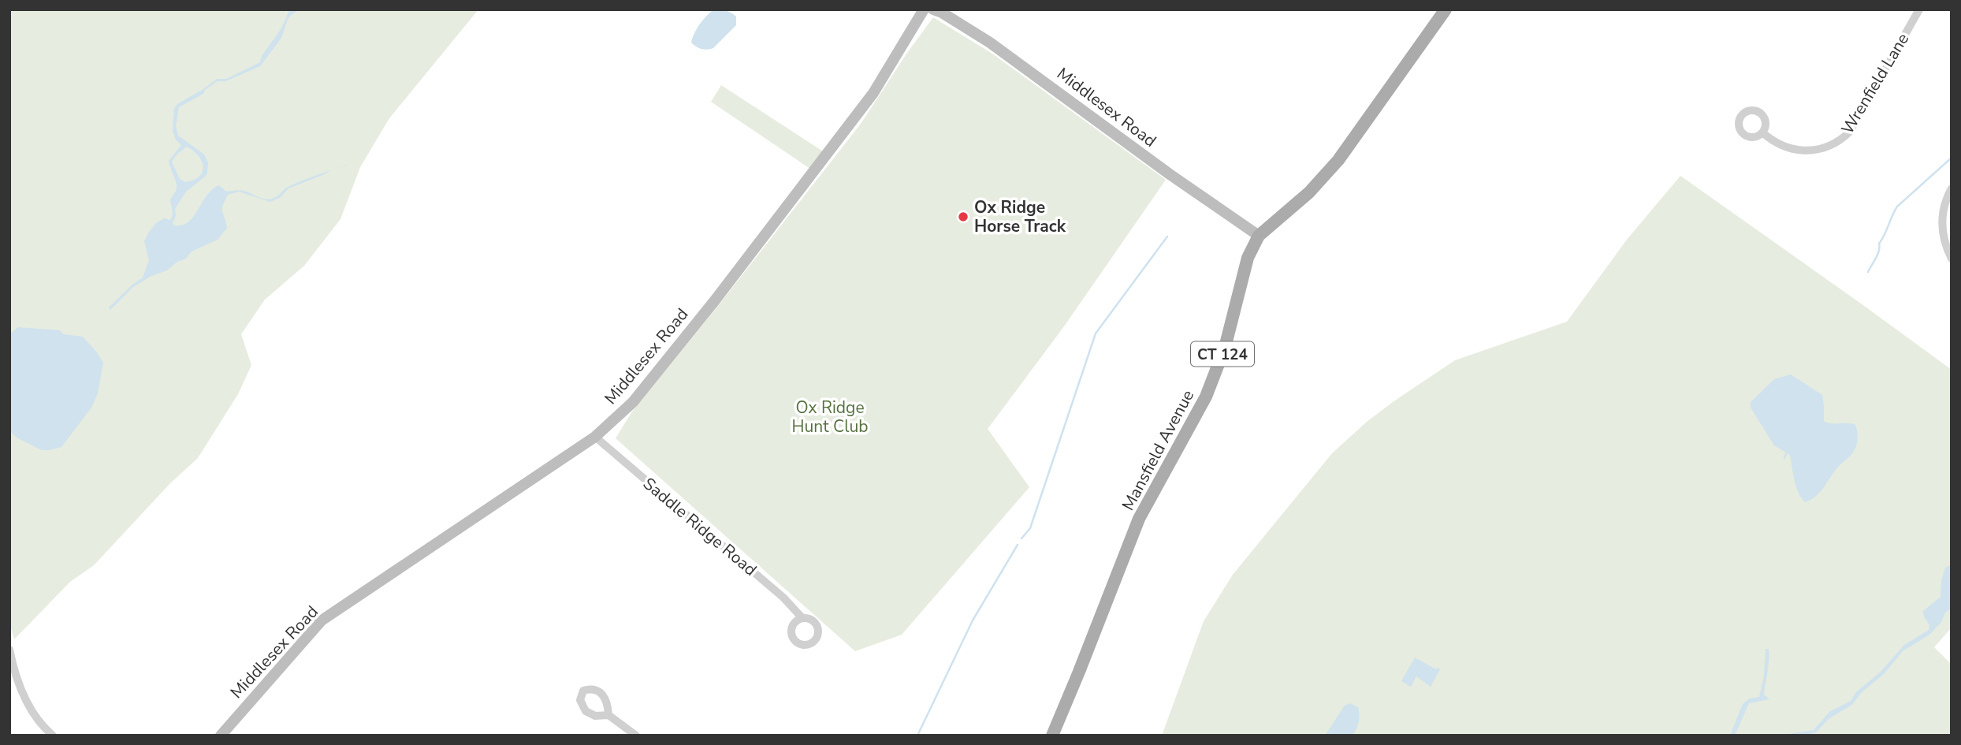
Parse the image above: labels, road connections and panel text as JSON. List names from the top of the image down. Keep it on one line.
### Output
{"streets":{"main road":["Middlesex Road","CT 124","Mansfield Avenue"],"street":["Wrenfield Lane","Saddle Ridge Road"]},"crossings":[["Middlesex Road","Mansfield Avenue"],["Middlesex Road","Saddle Ridge Road"]],"parks":["Ox Ridge Hunt Club"],"places":["Ox Ridge Horse Track"]}
